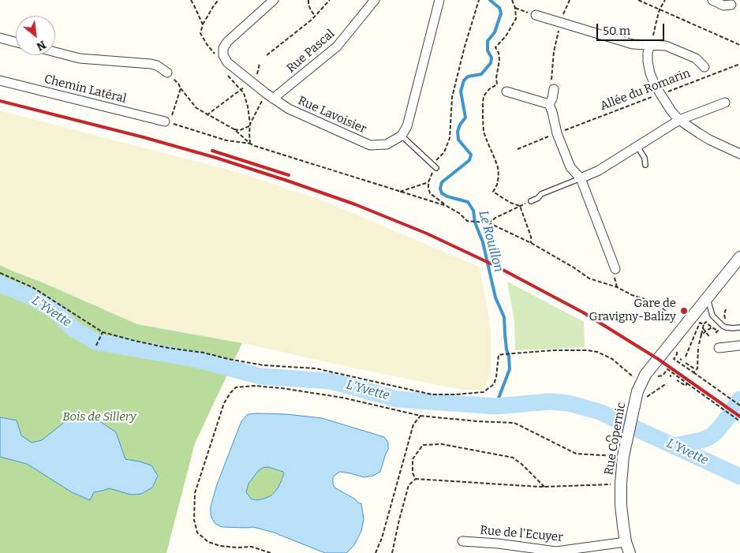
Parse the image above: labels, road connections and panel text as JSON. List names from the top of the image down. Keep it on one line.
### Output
{"streets":{"street":["Rue Pascal","Chemin Latéral","Rue Lavoisier","Rue Copernic","Rue de l'Ecuyer"],"path":["Allée du Romarin"]},"crossings":[["Rue Pascal","Rue Lavoisier"],["Rue Copernic","Rue de l'Ecuyer"]],"water":["Le Rouillon","L'Yvette"],"parks":["Bois de Sillery"],"places":["Gare de Gravigny-Balizy"],"scale_bar":"50 m","north":"bottom right"}
